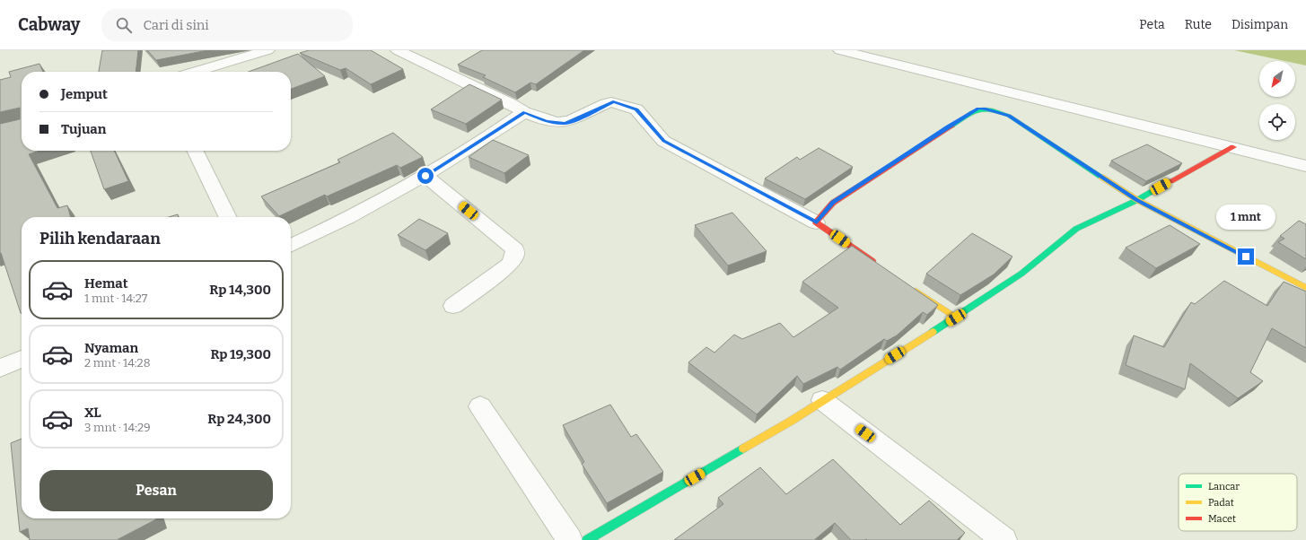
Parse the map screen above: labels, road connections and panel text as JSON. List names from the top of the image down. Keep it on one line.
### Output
{"legend":["Lancar","Padat","Macet"],"north":"bottom left","page":{"header":"Cabway","search":"Cari di sini","nav":["Peta","Rute","Disimpan"],"banner":["Jemput","Tujuan"],"bubble":"1 mnt","heading":"Pilih kendaraan","list":[{"name":"Hemat","note":"1 mnt · 14:27","value":"Rp 14,300"},{"name":"Nyaman","note":"2 mnt · 14:28","value":"Rp 19,300"},{"name":"XL","note":"3 mnt · 14:29","value":"Rp 24,300"}],"buttons":"Pesan"}}
